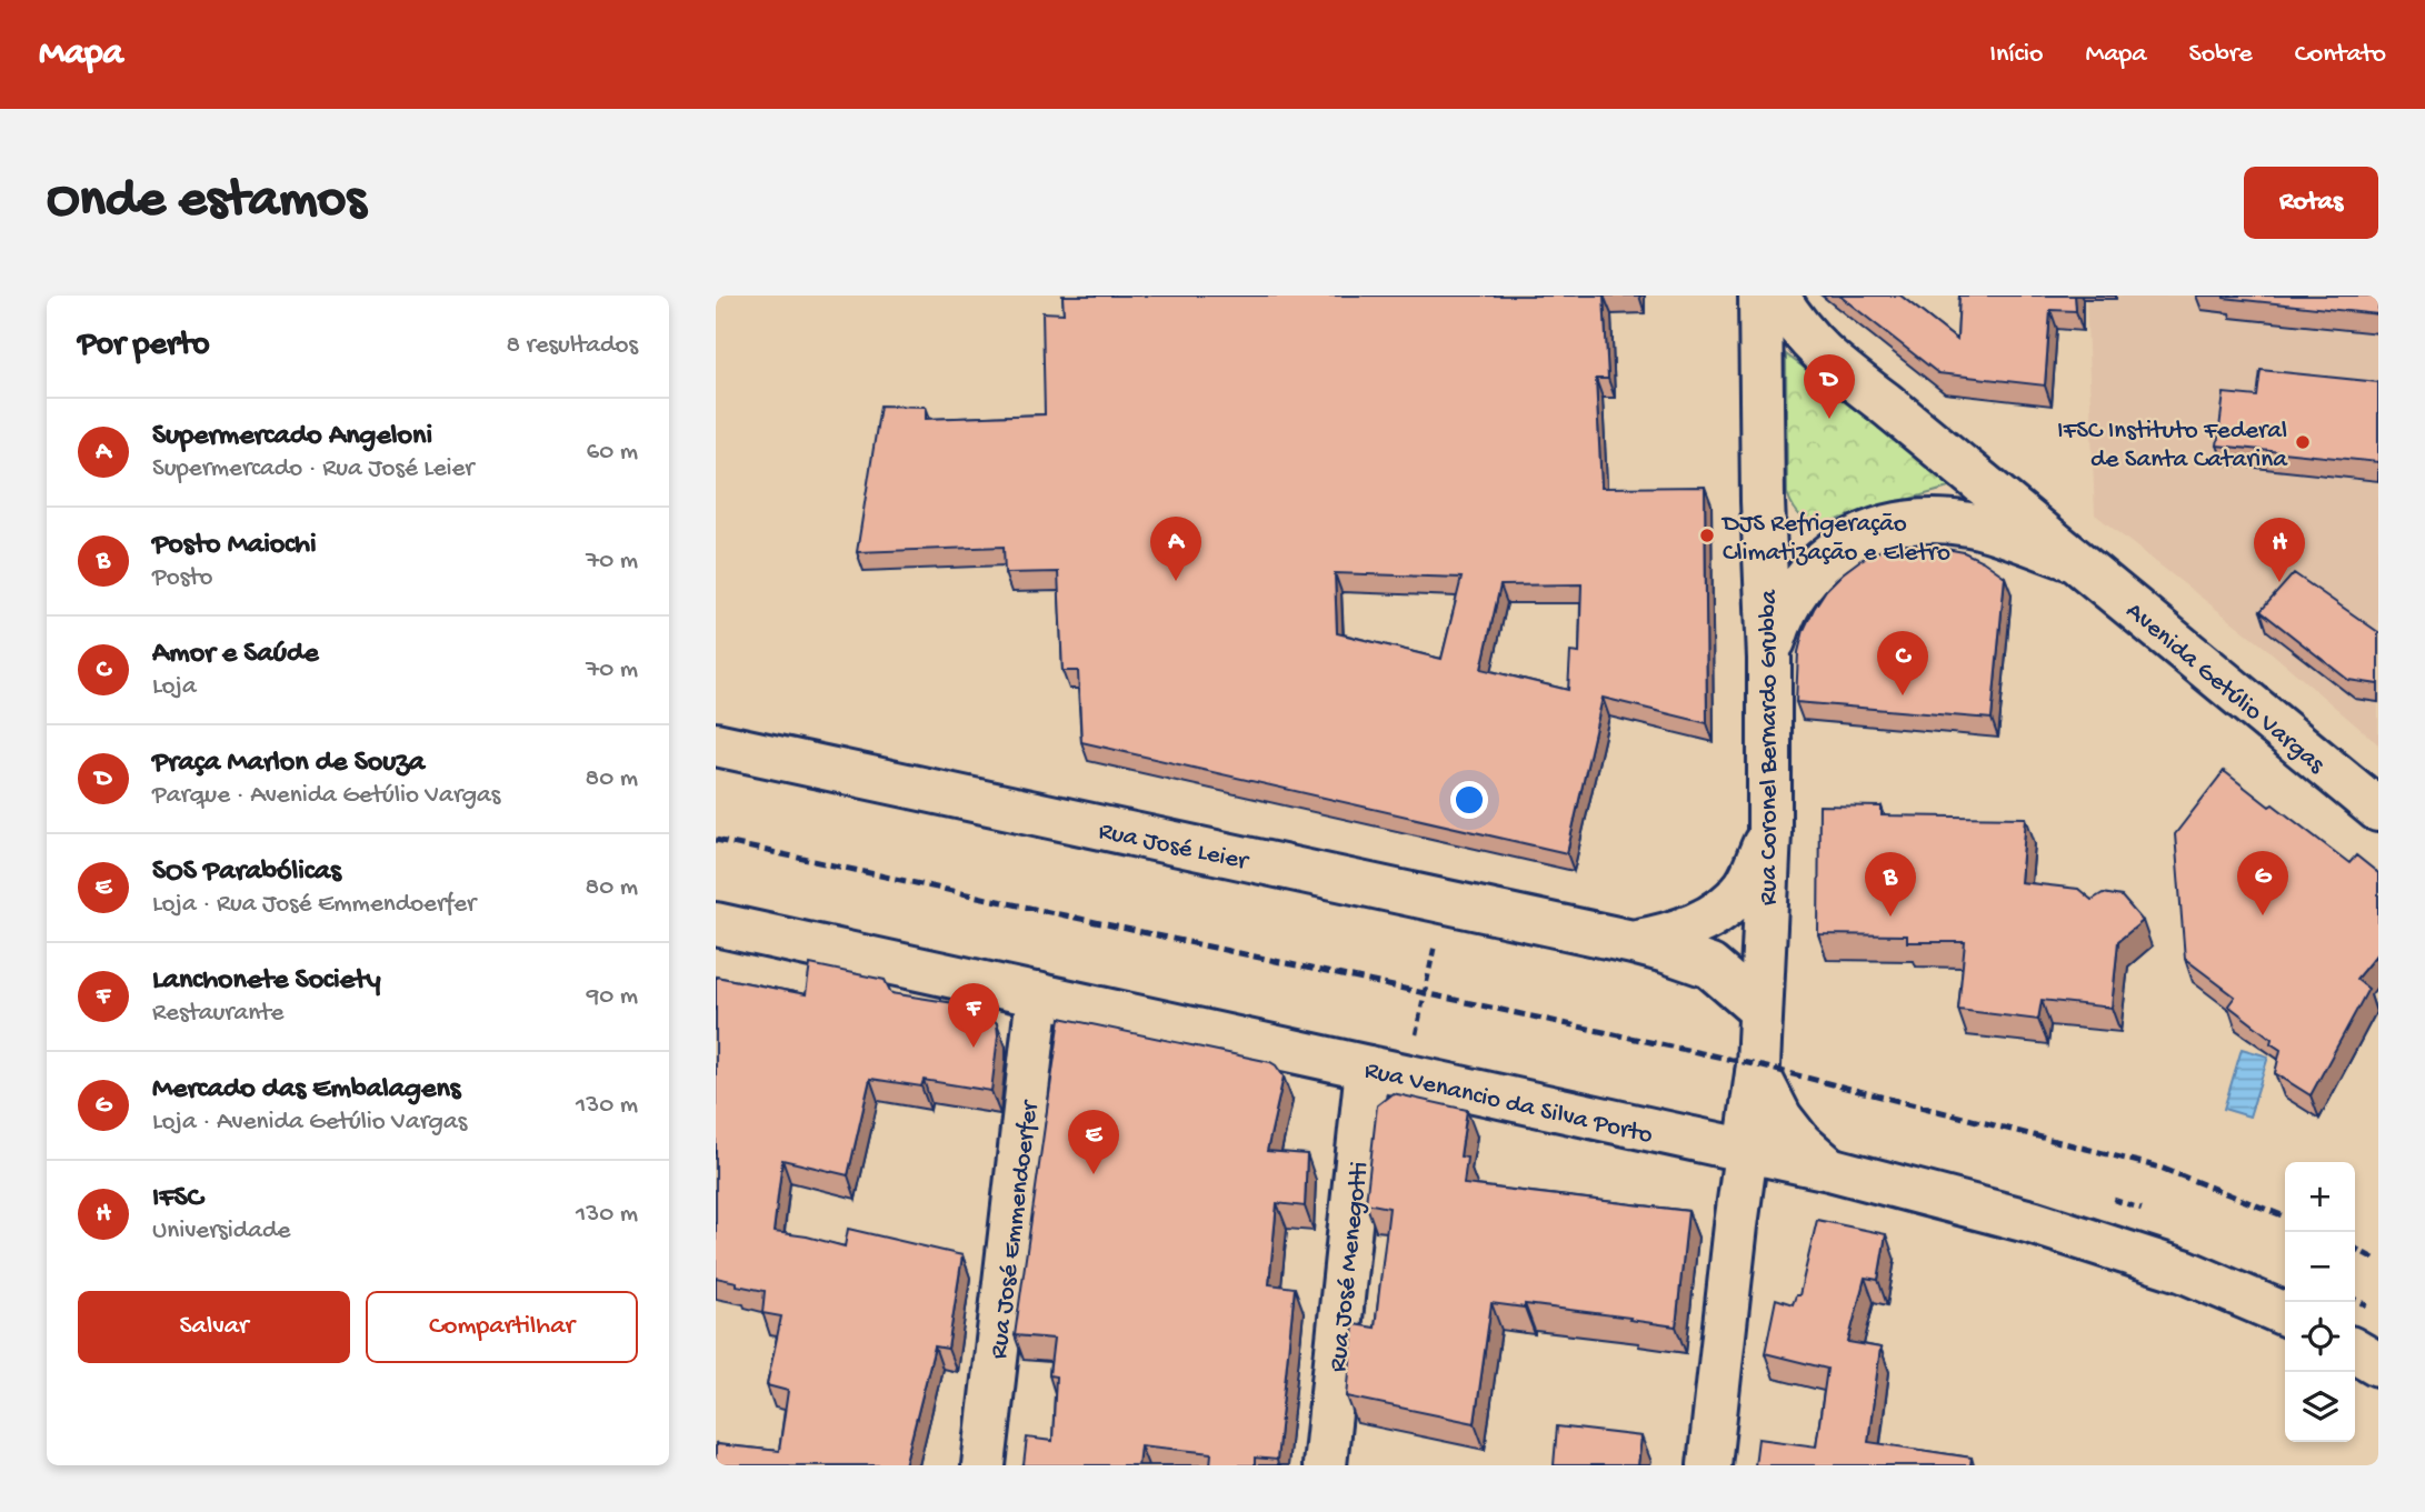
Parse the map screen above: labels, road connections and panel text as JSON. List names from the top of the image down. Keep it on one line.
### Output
{"streets":{"main road":["Avenida Getúlio Vargas","Rua Coronel Bernardo Grubba","Rua José Leier","Rua Venancio da Silva Porto","Rua José Emmendoerfer","Rua José Menegotti"]},"crossings":[["Avenida Getúlio Vargas","Rua Coronel Bernardo Grubba"],["Rua Coronel Bernardo Grubba","Rua José Leier"],["Rua Coronel Bernardo Grubba","Rua Venancio da Silva Porto"],["Rua Venancio da Silva Porto","Rua José Emmendoerfer"],["Rua Venancio da Silva Porto","Rua José Menegotti"]],"places":["IFSC Instituto Federal de Santa Catarina","DJS Refrigeração Climatização e Eletro"],"page":{"header":"Mapa","nav":["Início","Mapa","Sobre","Contato"],"buttons":["Rotas",["Salvar","Compartilhar"]],"title":"Onde estamos","heading":["Por perto","8 resultados"],"pins":["D","A","H","C","G","B","F","E"],"list":[{"mark":"A","name":"Supermercado Angeloni","note":"Supermercado · Rua José Leier","value":"60 m"},{"mark":"B","name":"Posto Maiochi","note":"Posto","value":"70 m"},{"mark":"C","name":"Amor e Saúde","note":"Loja","value":"70 m"},{"mark":"D","name":"Praça Marlon de Souza","note":"Parque · Avenida Getúlio Vargas","value":"80 m"},{"mark":"E","name":"SOS Parabólicas","note":"Loja · Rua José Emmendoerfer","value":"80 m"},{"mark":"F","name":"Lanchonete Society","note":"Restaurante","value":"90 m"},{"mark":"G","name":"Mercado das Embalagens","note":"Loja · Avenida Getúlio Vargas","value":"130 m"},{"mark":"H","name":"IFSC","note":"Universidade","value":"130 m"}],"map_buttons":["+","−"]}}
